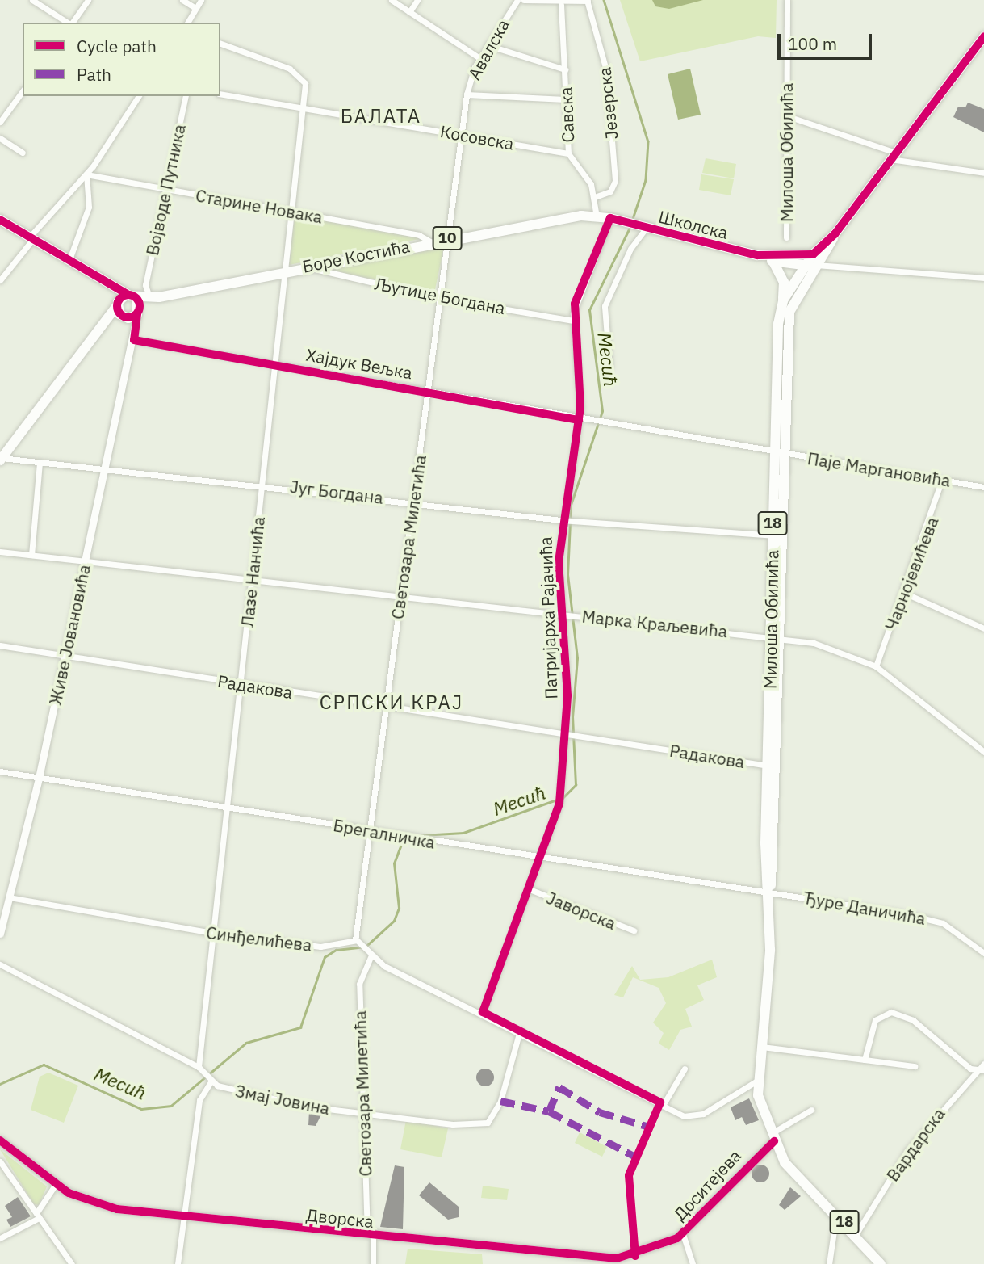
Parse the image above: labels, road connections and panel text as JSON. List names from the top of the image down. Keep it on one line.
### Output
{"streets":{"main road":["Милоша Обилића","Школска","10","Боре Костића","18","Доситејева","Дворска"],"street":["Авалска","Језерска","Савска","Косовска","Војводе Путника","Старине Новака","Љутице Богдана","Хајдук Вељка","Паје Маргановића","Југ Богдана","Светозара Милетића","Лазе Нанчића","Чарнојевићева","Патријарха Рајачића","Марка Краљевића","Живе Јовановића","Радакова","Брегалничка","Ђуре Даничића","Јаворска","Синђелићева","Змај Јовина","Вардарска"]},"crossings":[["Авалска","Косовска"],["Авалска","Светозара Милетића"],["Језерска","Савска"],["Савска","Косовска"],["Савска","Боре Костића"],["Косовска","Светозара Милетића"],["Косовска","Лазе Нанчића"],["Милоша Обилића","Школска"],["Милоша Обилића","Хајдук Вељка"],["Милоша Обилића","Паје Маргановића"],["Милоша Обилића","Југ Богдана"],["Милоша Обилића","18"],["Милоша Обилића","Марка Краљевића"],["Милоша Обилића","Радакова"],["Милоша Обилића","Брегалничка"],["Милоша Обилића","Ђуре Даничића"],["Војводе Путника","Старине Новака"],["Старине Новака","Боре Костића"],["Старине Новака","Лазе Нанчића"],["Школска","Боре Костића"],["Школска","18"],["10","Боре Костића"],["Боре Костића","Љутице Богдана"],["Боре Костића","Светозара Милетића"],["Боре Костића","Лазе Нанчића"],["Боре Костића","Патријарха Рајачића"],["Љутице Богдана","Светозара Милетића"],["Љутице Богдана","Патријарха Рајачића"],["Хајдук Вељка","Паје Маргановића"],["Хајдук Вељка","Светозара Милетића"],["Хајдук Вељка","Лазе Нанчића"],["Хајдук Вељка","Патријарха Рајачића"],["Хајдук Вељка","Живе Јовановића"],["Паје Маргановића","Чарнојевићева"],["Југ Богдана","Светозара Милетића"],["Југ Богдана","Лазе Нанчића"],["Југ Богдана","Патријарха Рајачића"],["Југ Богдана","Живе Јовановића"],["18","Вардарска"],["18","Доситејева"],["Светозара Милетића","Марка Краљевића"],["Светозара Милетића","Радакова"],["Светозара Милетића","Брегалничка"],["Светозара Милетића","Синђелићева"],["Светозара Милетића","Змај Јовина"],["Светозара Милетића","Дворска"],["Лазе Нанчића","Марка Краљевића"],["Лазе Нанчића","Радакова"],["Лазе Нанчића","Брегалничка"],["Лазе Нанчића","Синђелићева"],["Лазе Нанчића","Змај Јовина"],["Чарнојевићева","Марка Краљевића"],["Патријарха Рајачића","Марка Краљевића"],["Патријарха Рајачића","Радакова"],["Патријарха Рајачића","Брегалничка"],["Патријарха Рајачића","Јаворска"],["Марка Краљевића","Живе Јовановића"],["Живе Јовановића","Радакова"],["Живе Јовановића","Брегалничка"],["Живе Јовановића","Синђелићева"],["Брегалничка","Ђуре Даничића"],["Доситејева","Дворска"]],"districts":["БАЛАТА","СРПСКИ КРАЈ"],"water":["Месић"],"legend":["Cycle path","Path"],"scale_bar":"100 m"}
